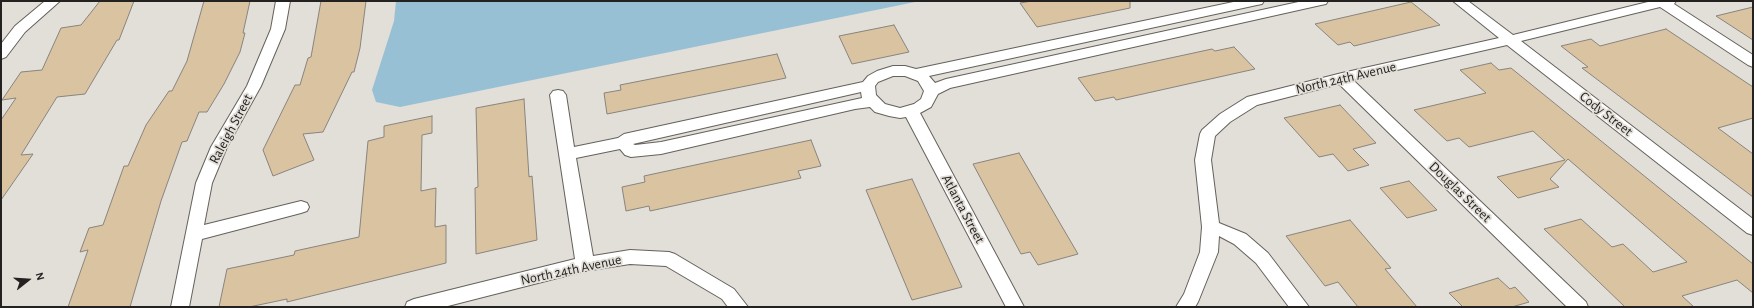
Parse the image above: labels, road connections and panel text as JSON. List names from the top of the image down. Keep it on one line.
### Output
{"streets":{"street":["North 24th Avenue","Cody Street","Raleigh Street","Douglas Street","Atlanta Street"]},"crossings":[["North 24th Avenue","Cody Street"],["North 24th Avenue","Douglas Street"]],"north":"right"}
